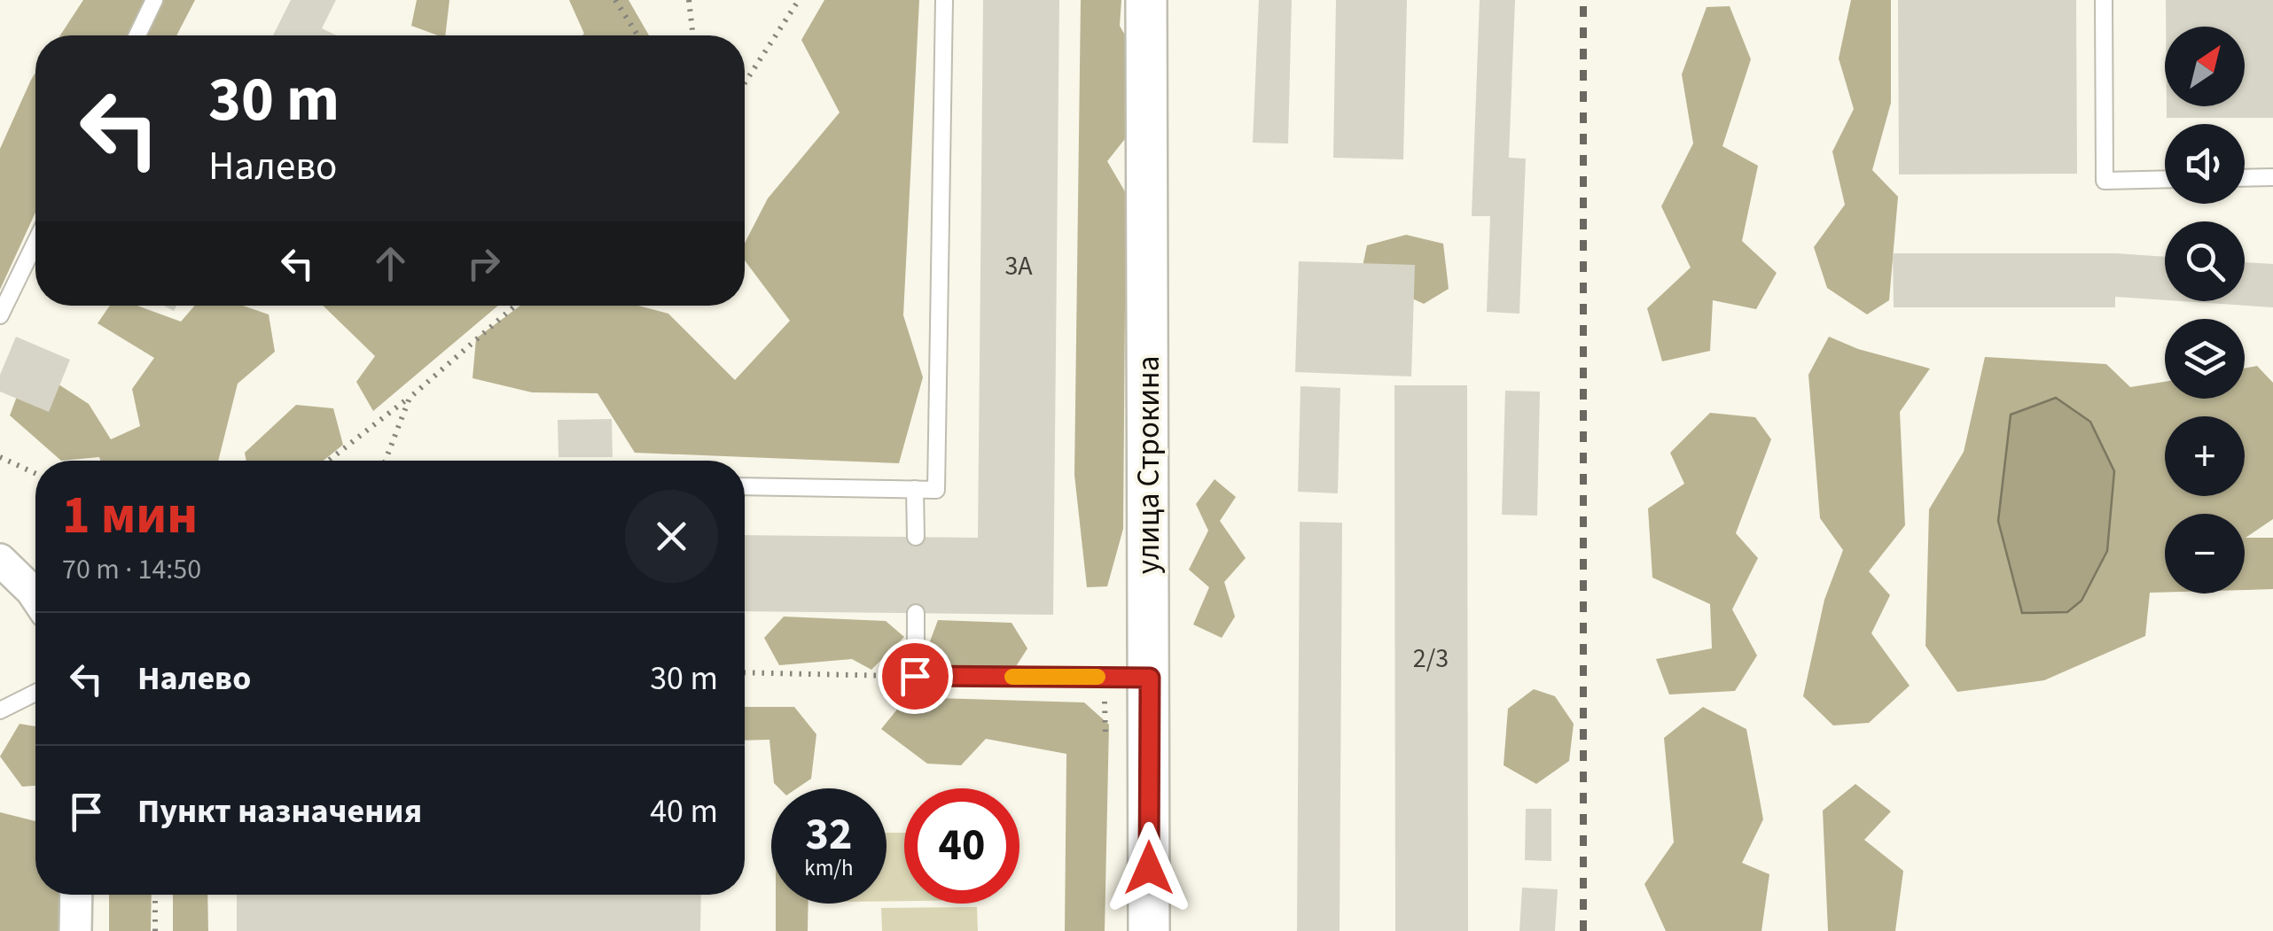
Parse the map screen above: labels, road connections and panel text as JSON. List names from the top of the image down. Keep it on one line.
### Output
{"streets":{"street":["улица Строкина"]},"house_numbers":["3А","2/3"],"north":"top right","page":{"map_buttons":["+","−"],"turn":["30 m","Налево"],"heading":["1 мин","70 m · 14:50"],"list":[{"name":"Налево","value":"30 m"},{"name":"Пункт назначения","value":"40 m"}],"speed":"32 km/h","limit":"40"}}
